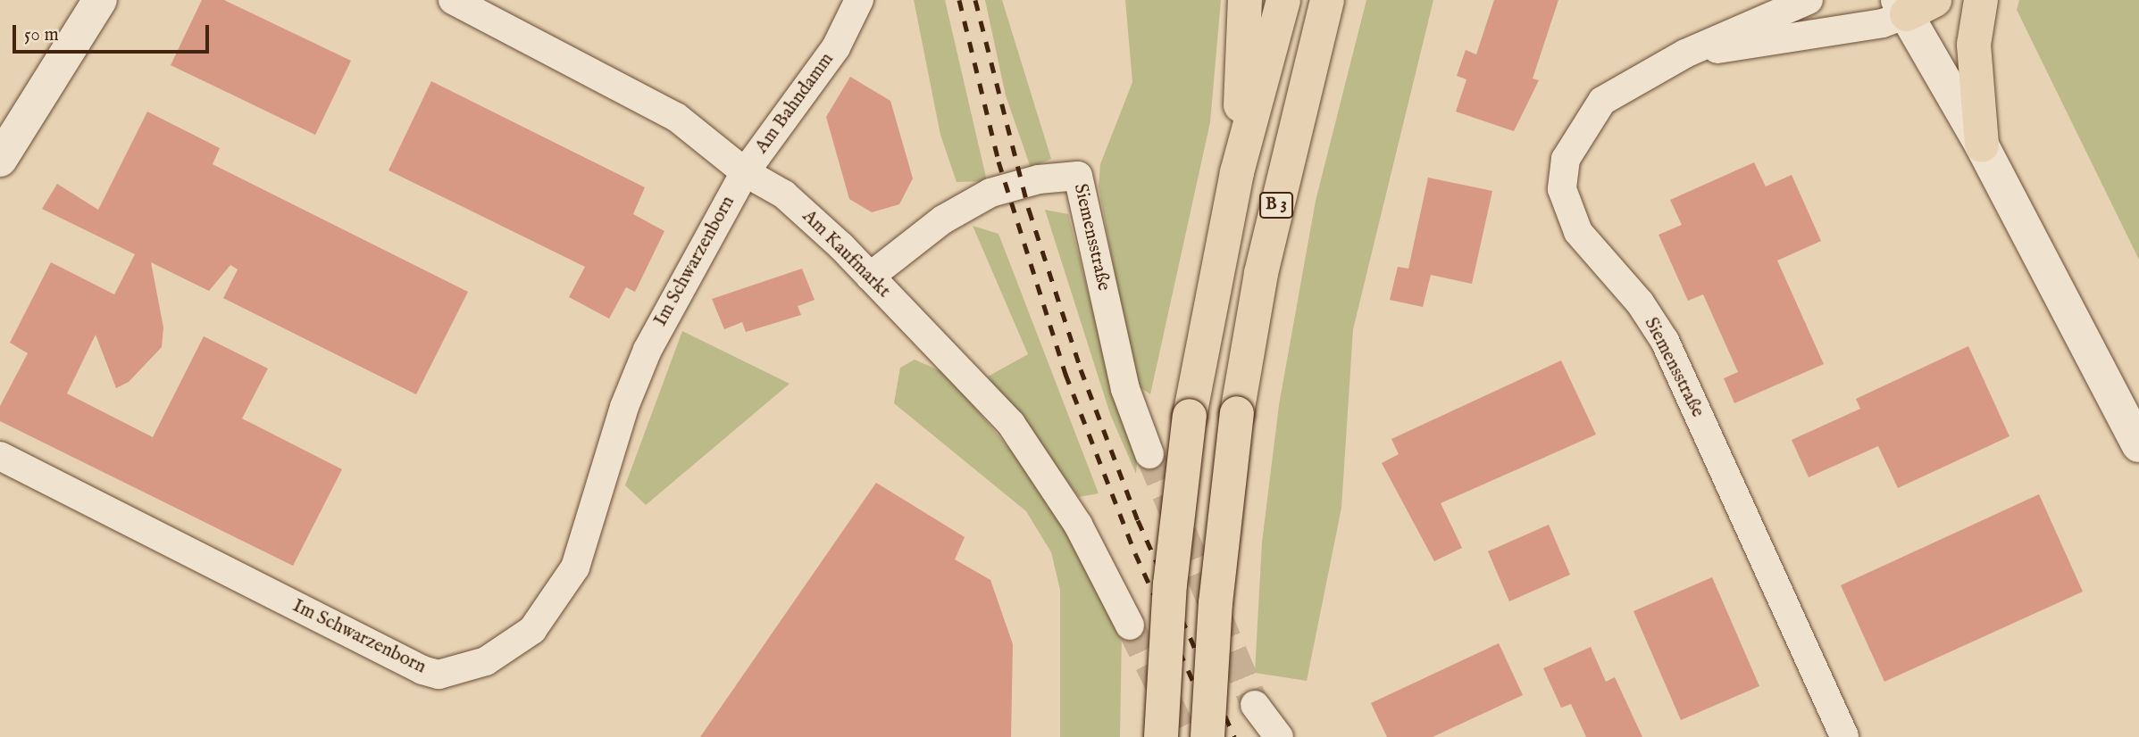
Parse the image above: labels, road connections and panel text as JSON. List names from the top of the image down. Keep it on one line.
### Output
{"streets":{"highway":["B 3"],"street":["Am Bahndamm","Siemensstraße","Am Kaufmarkt","Im Schwarzenborn"]},"crossings":[["Am Bahndamm","Am Kaufmarkt"],["Am Bahndamm","Im Schwarzenborn"],["Siemensstraße","Am Kaufmarkt"],["Am Kaufmarkt","Im Schwarzenborn"]],"scale_bar":"50 m"}
